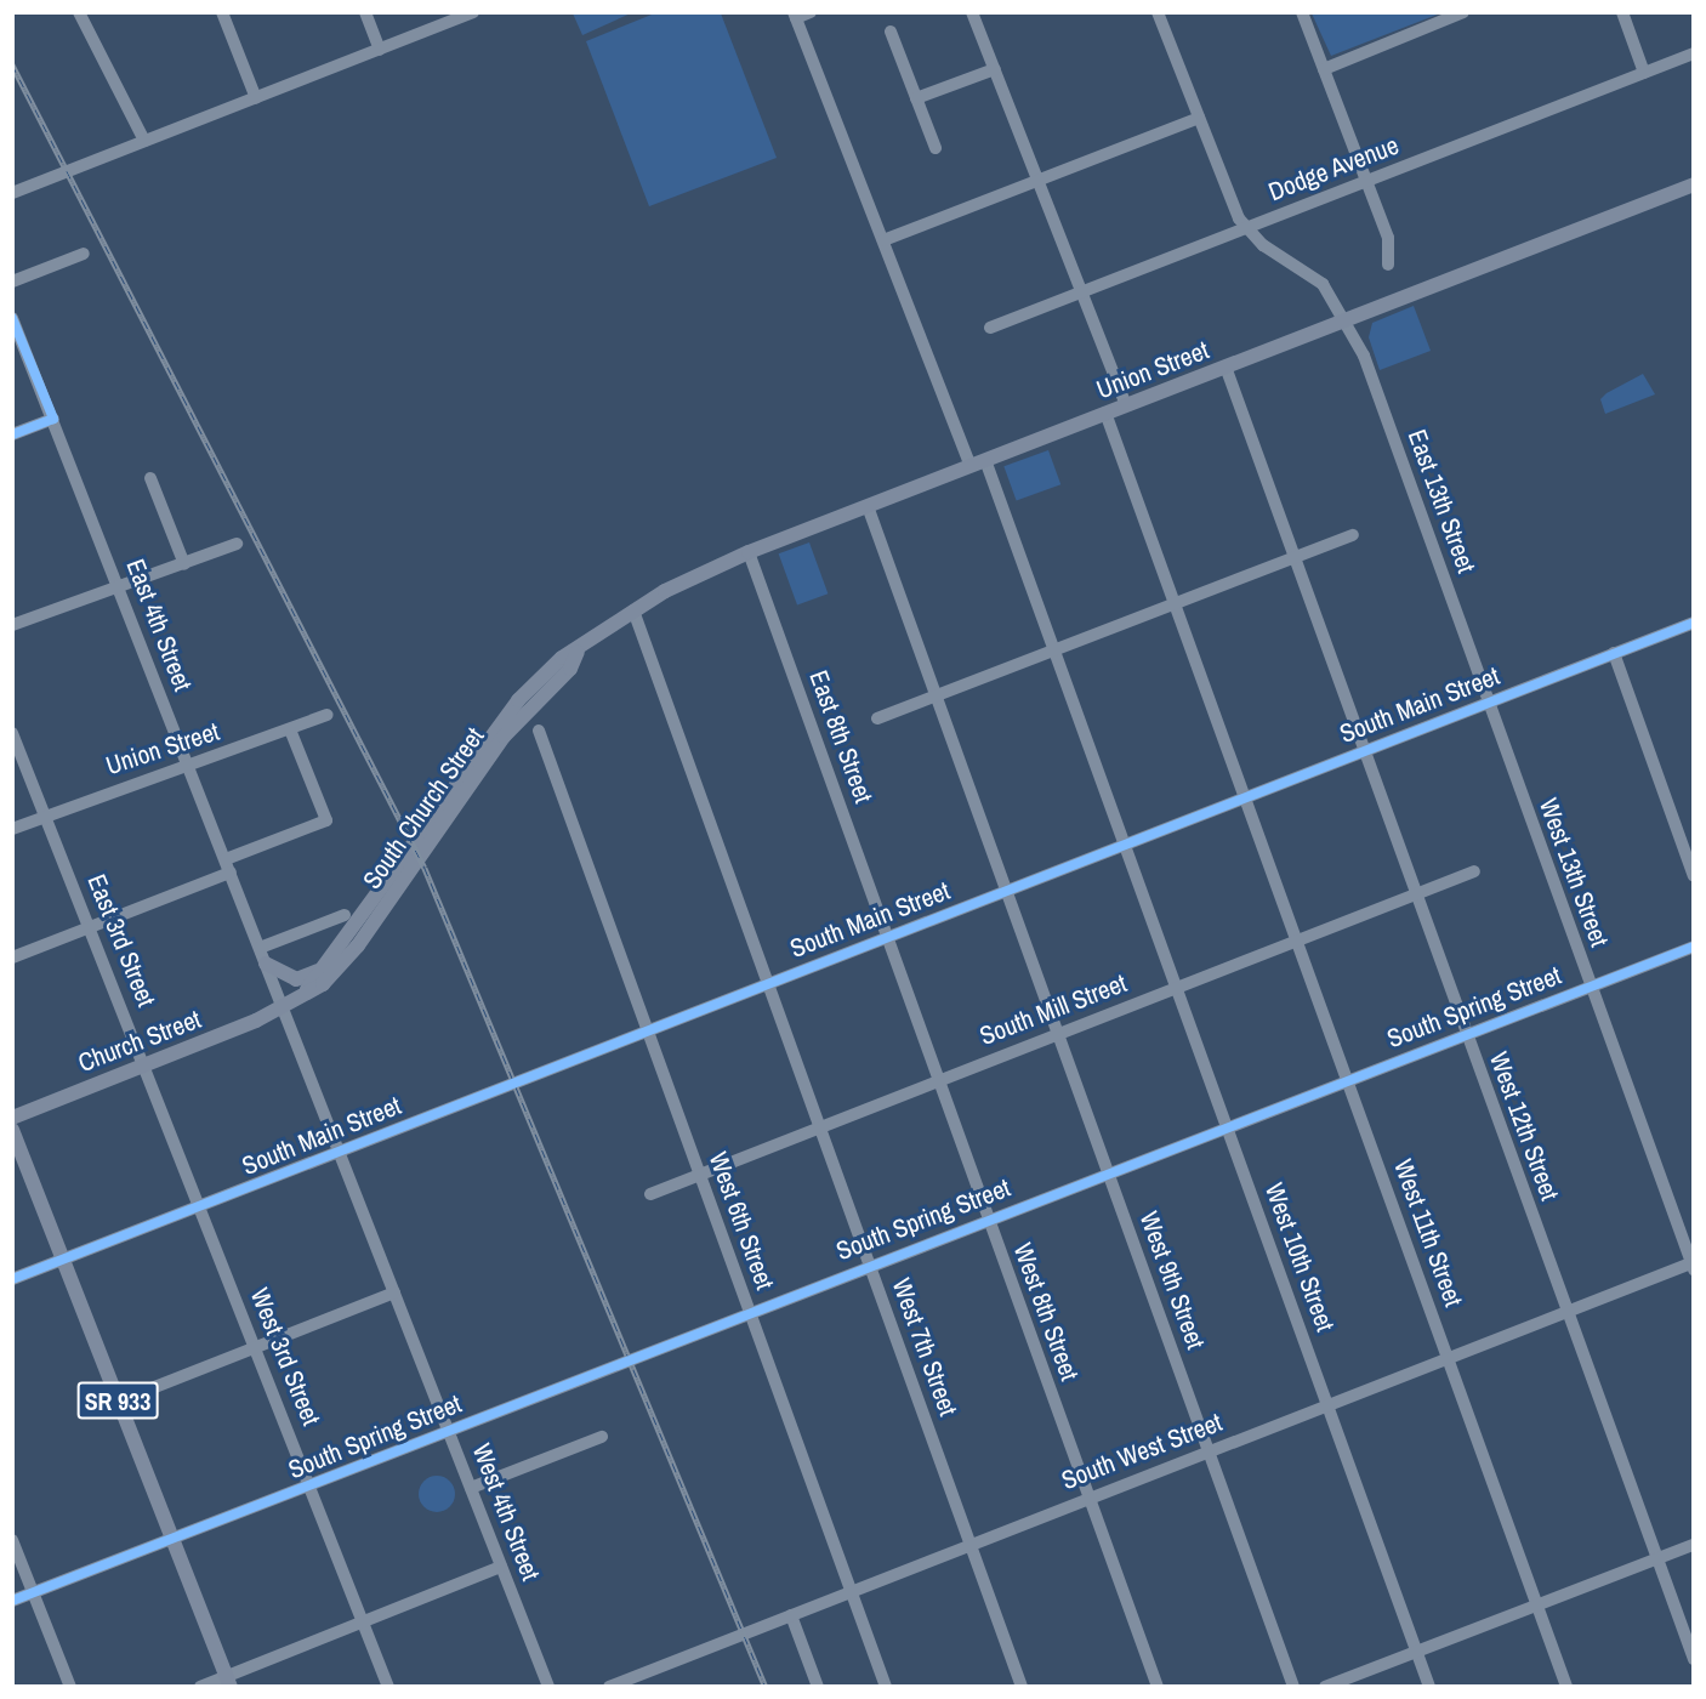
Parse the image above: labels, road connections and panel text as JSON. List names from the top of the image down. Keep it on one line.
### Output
{"streets":{"main road":["Union Street","South Church Street","Church Street","SR 933"],"street":["Dodge Avenue","East 13th Street","East 4th Street","South Main Street","East 8th Street","West 13th Street","East 3rd Street","South Spring Street","South Mill Street","West 12th Street","West 6th Street","West 11th Street","West 10th Street","West 9th Street","West 8th Street","West 7th Street","West 3rd Street","South West Street","West 4th Street"]},"crossings":[["Dodge Avenue","East 13th Street"],["Union Street","East 13th Street"],["Union Street","East 4th Street"],["Union Street","East 8th Street"],["Union Street","South Church Street"],["Union Street","East 3rd Street"],["Union Street","West 12th Street"],["Union Street","West 11th Street"],["Union Street","West 10th Street"],["Union Street","West 9th Street"],["Union Street","West 7th Street"],["East 13th Street","South Main Street"],["East 13th Street","West 13th Street"],["East 4th Street","South Main Street"],["East 4th Street","South Church Street"],["East 4th Street","Church Street"],["East 4th Street","West 4th Street"],["South Main Street","East 8th Street"],["South Main Street","West 13th Street"],["South Main Street","East 3rd Street"],["South Main Street","West 12th Street"],["South Main Street","West 6th Street"],["South Main Street","West 11th Street"],["South Main Street","West 10th Street"],["South Main Street","West 9th Street"],["South Main Street","West 8th Street"],["South Main Street","West 7th Street"],["South Main Street","West 3rd Street"],["South Main Street","SR 933"],["South Main Street","West 4th Street"],["East 8th Street","West 8th Street"],["South Church Street","Church Street"],["South Church Street","West 7th Street"],["West 13th Street","South Spring Street"],["West 13th Street","South West Street"],["East 3rd Street","Church Street"],["East 3rd Street","West 3rd Street"],["South Spring Street","West 12th Street"],["South Spring Street","West 6th Street"],["South Spring Street","West 11th Street"],["South Spring Street","West 10th Street"],["South Spring Street","West 9th Street"],["South Spring Street","West 8th Street"],["South Spring Street","West 7th Street"],["South Spring Street","West 3rd Street"],["South Spring Street","SR 933"],["South Spring Street","West 4th Street"],["South Mill Street","West 12th Street"],["South Mill Street","West 6th Street"],["South Mill Street","West 11th Street"],["South Mill Street","West 10th Street"],["South Mill Street","West 9th Street"],["South Mill Street","West 8th Street"],["South Mill Street","West 7th Street"],["West 12th Street","South West Street"],["West 6th Street","South West Street"],["West 11th Street","South West Street"],["West 10th Street","South West Street"],["West 9th Street","South West Street"],["West 8th Street","South West Street"],["West 7th Street","South West Street"]]}
